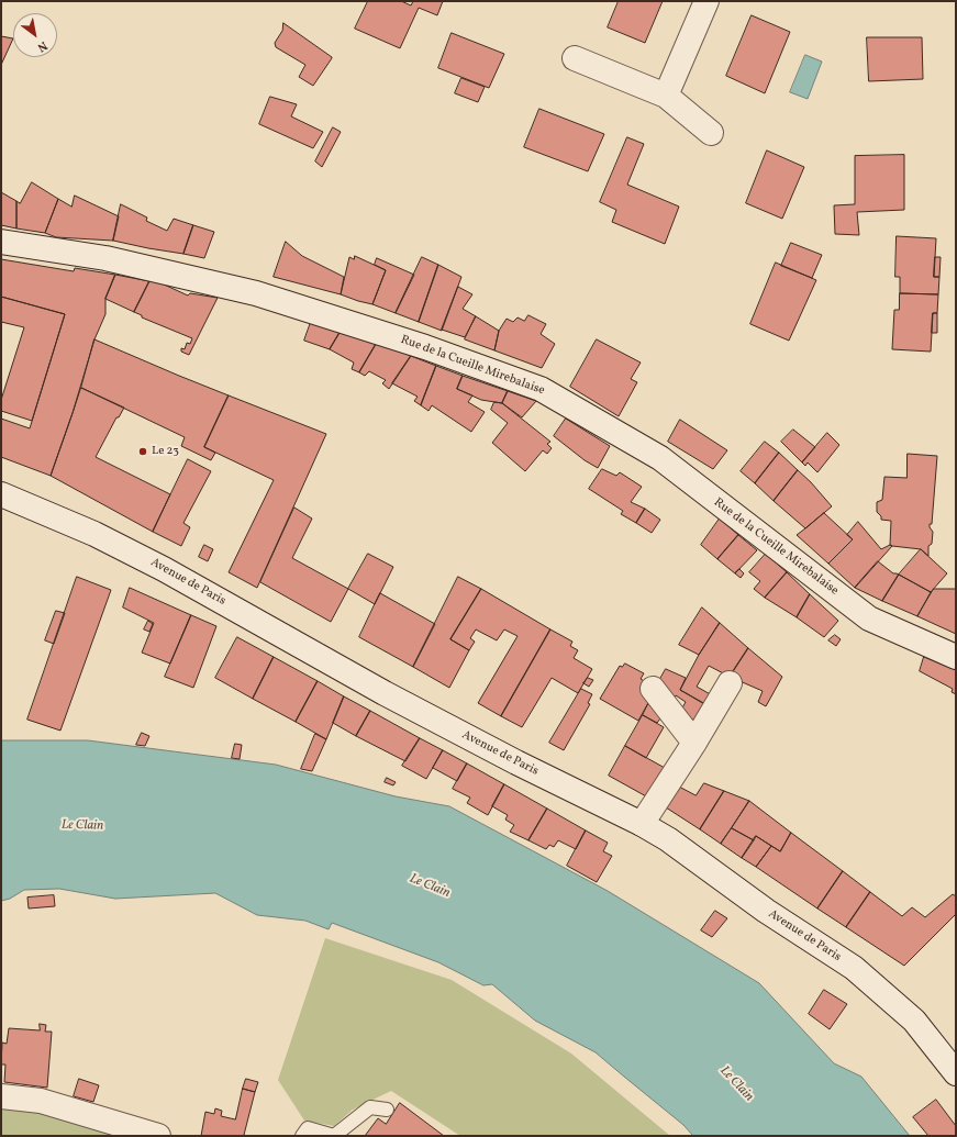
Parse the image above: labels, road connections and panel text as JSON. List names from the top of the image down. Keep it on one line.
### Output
{"streets":{"street":["Rue de la Cueille Mirebalaise","Avenue de Paris"]},"water":["Le Clain"],"places":["Le 23"],"north":"bottom right"}
